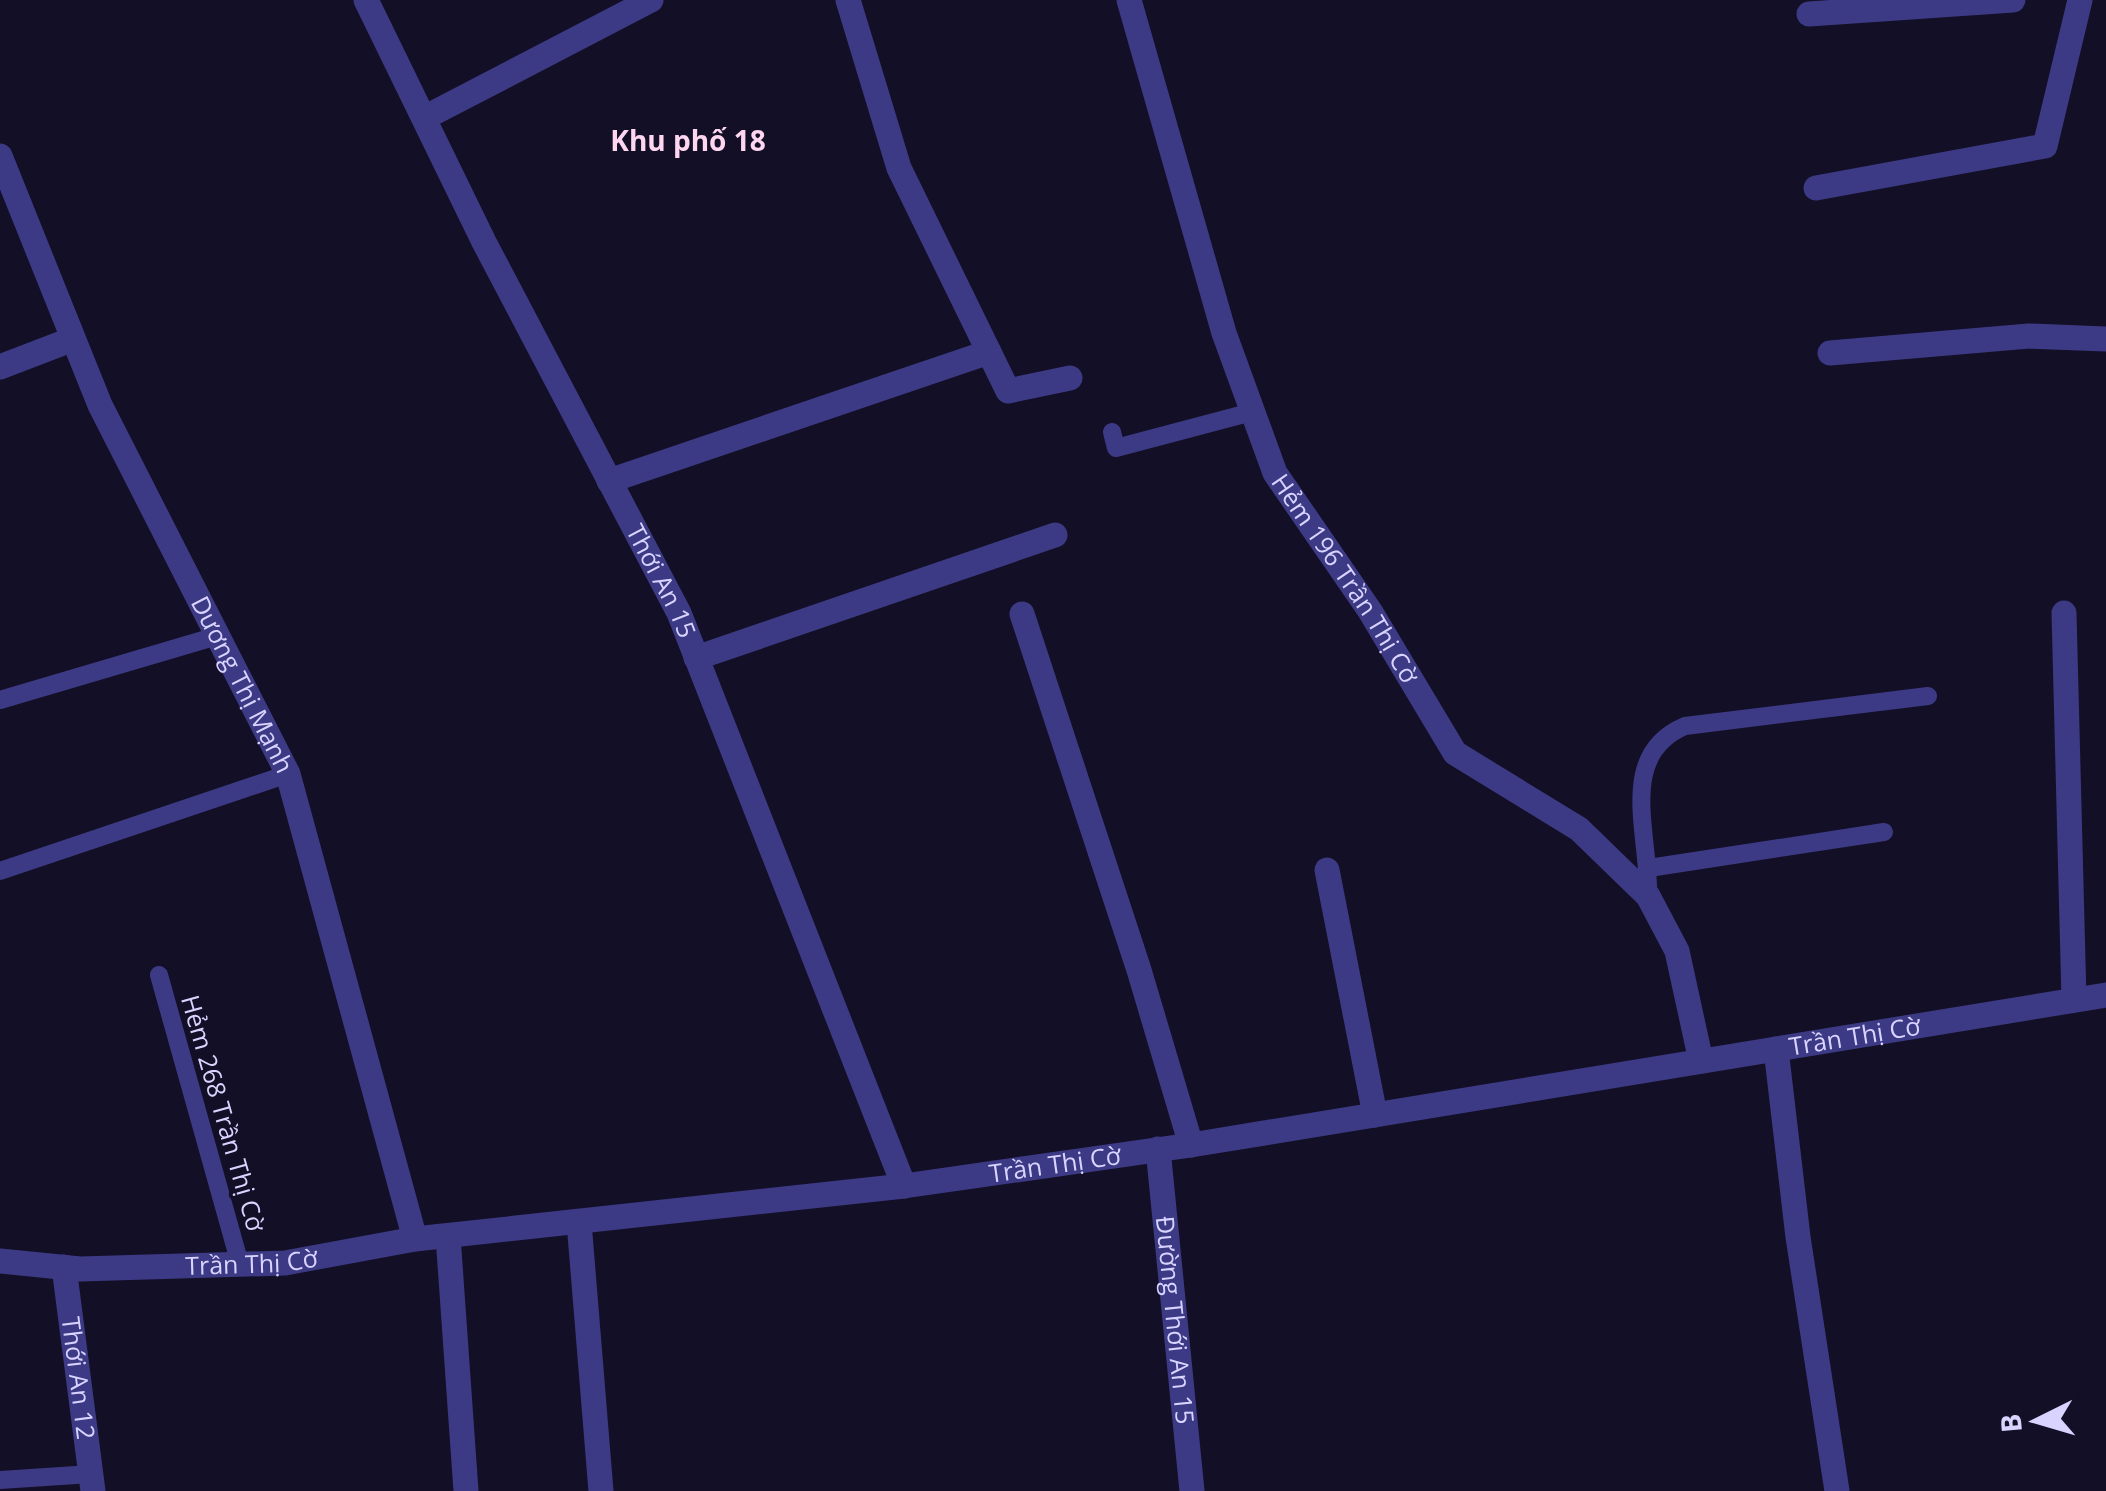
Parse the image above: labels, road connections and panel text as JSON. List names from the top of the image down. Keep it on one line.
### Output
{"streets":{"street":["Hẻm 196 Trần Thị Cờ","Thới An 15","Dương Thị Mạnh","Trần Thị Cờ","Đường Thới An 15","Thới An 12"],"lane":["Hẻm 268 Trần Thị Cờ"]},"crossings":[["Hẻm 196 Trần Thị Cờ","Trần Thị Cờ"],["Thới An 15","Trần Thị Cờ"],["Dương Thị Mạnh","Trần Thị Cờ"],["Trần Thị Cờ","Hẻm 268 Trần Thị Cờ"],["Trần Thị Cờ","Đường Thới An 15"],["Trần Thị Cờ","Thới An 12"]],"districts":["Khu phố 18"],"north":"left"}
